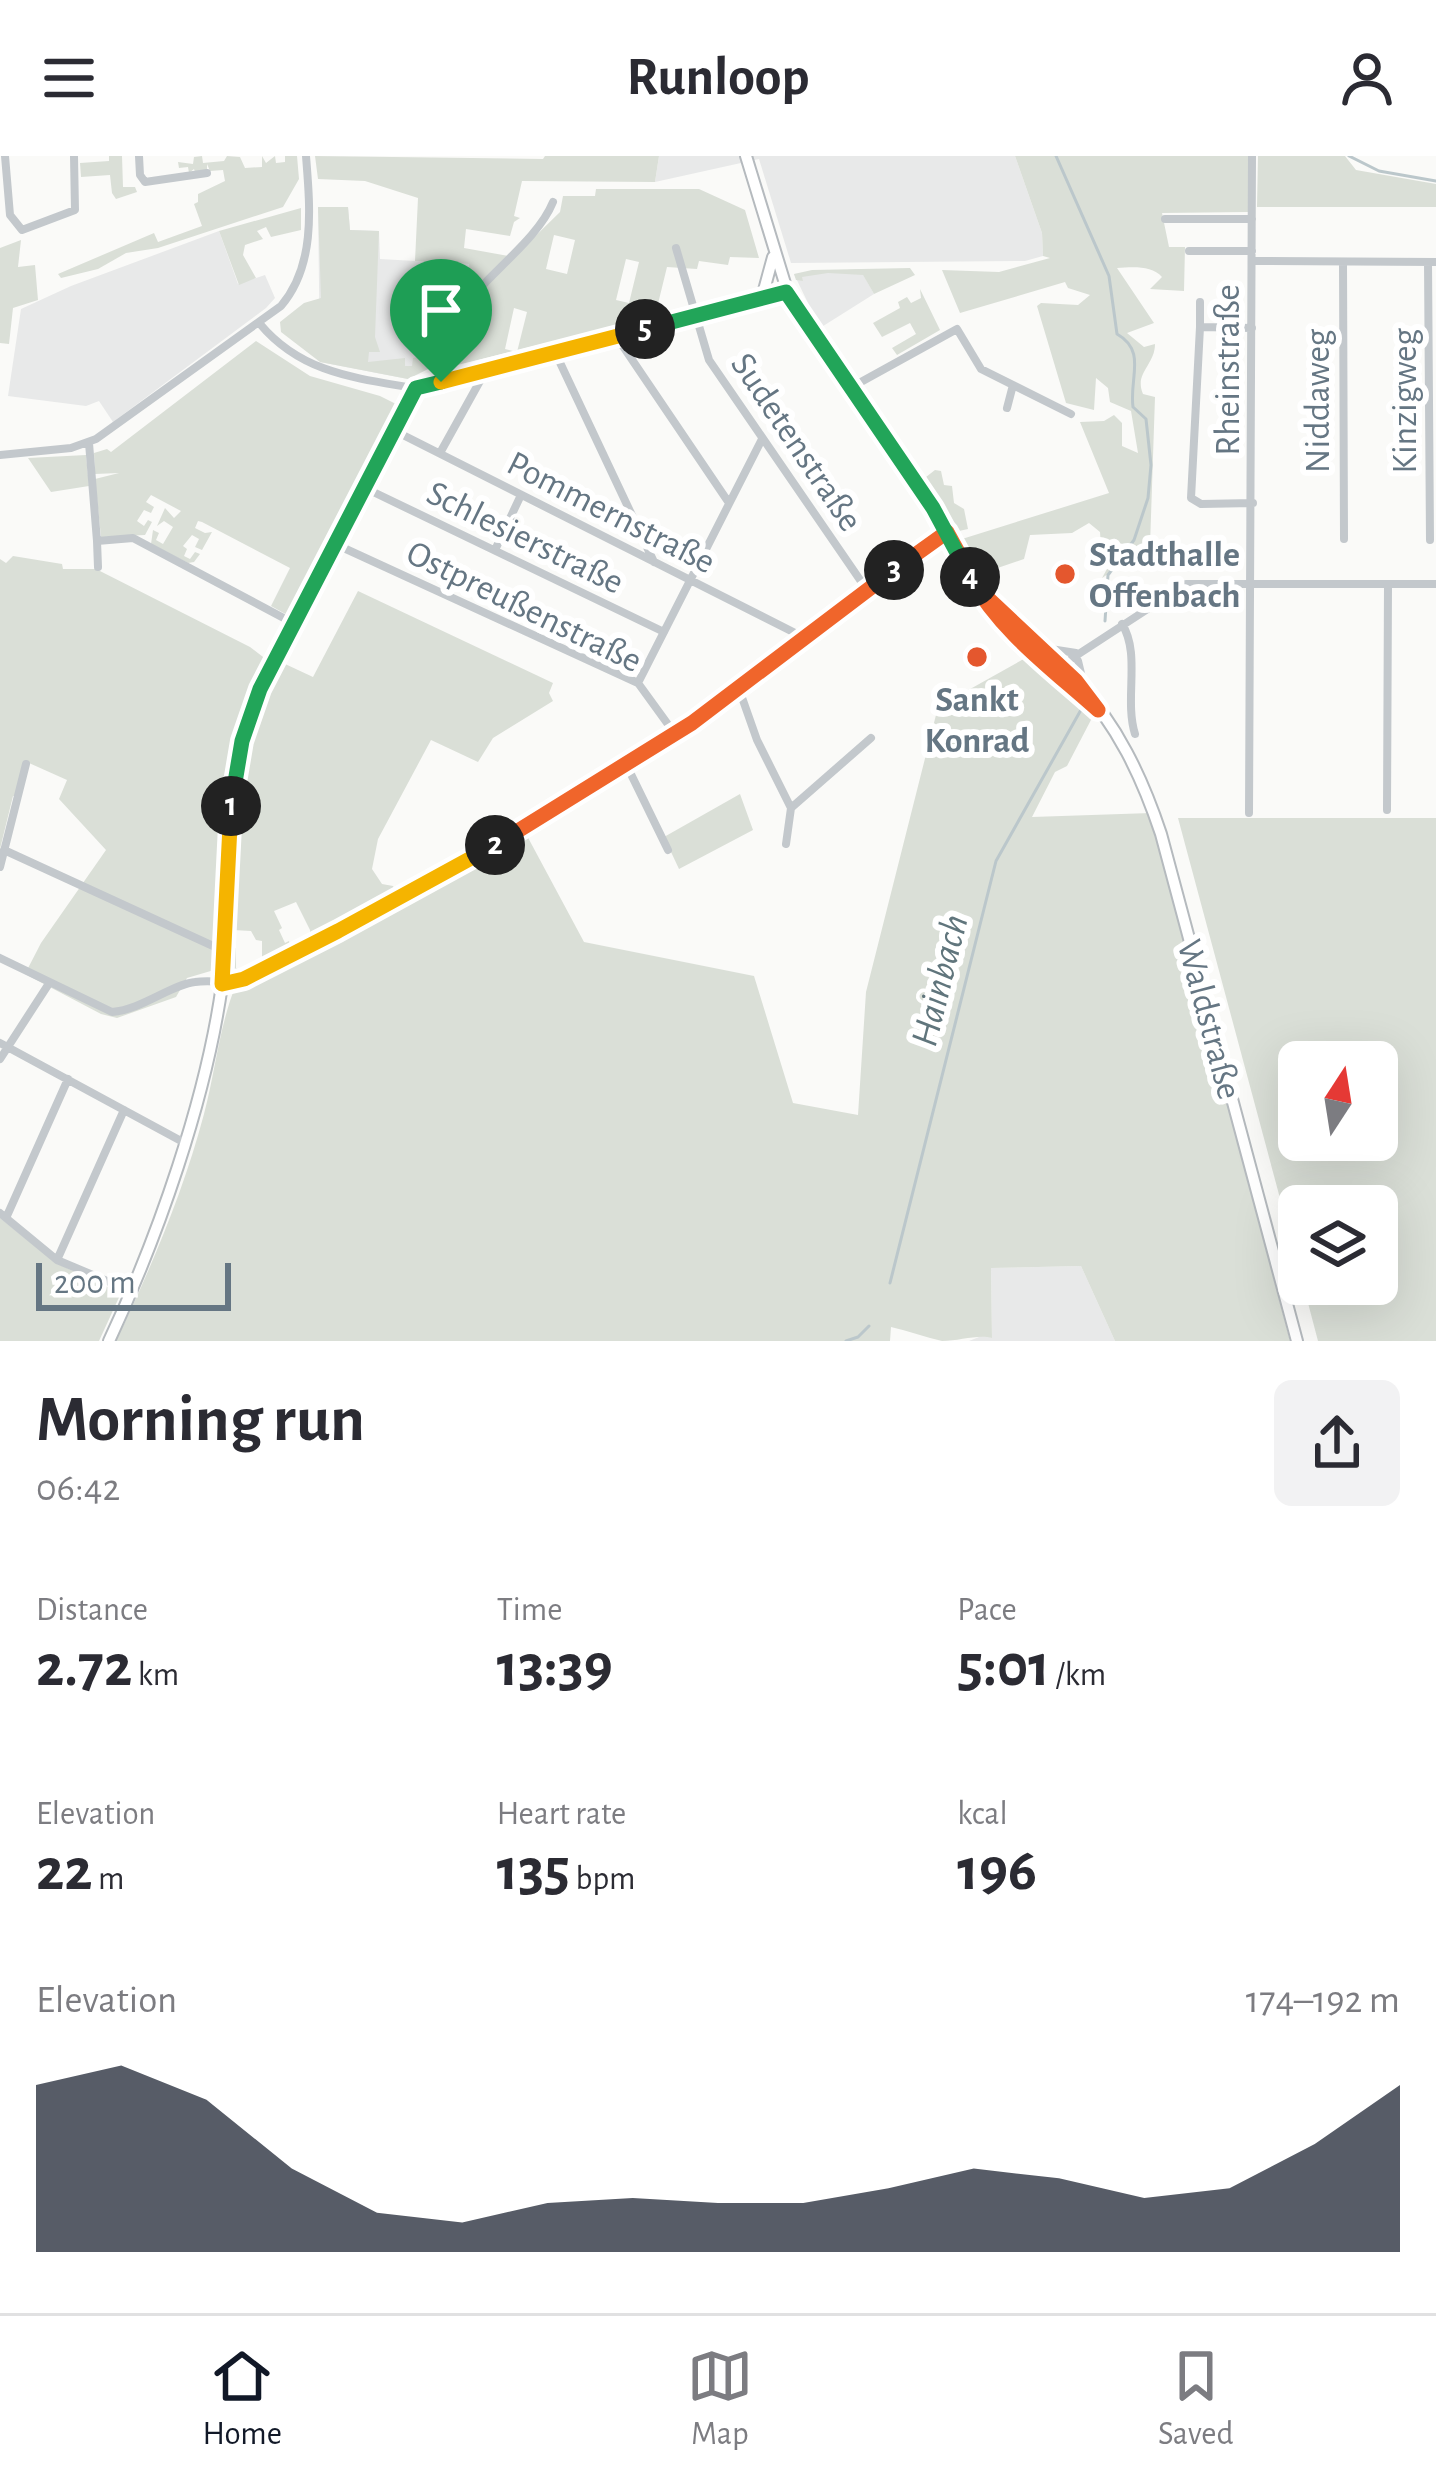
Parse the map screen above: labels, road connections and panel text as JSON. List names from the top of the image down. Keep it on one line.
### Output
{"streets":{"main road":["Waldstraße"],"street":["Rheinstraße","Niddaweg","Kinzigweg","Sudetenstraße","Pommernstraße","Schlesierstraße","Ostpreußenstraße"]},"water":["Hainbach"],"places":["Stadthalle Offenbach","Sankt Konrad"],"scale_bar":"200 m","north":"top","page":{"header":"Runloop","pins":["5","3","4","1","2"],"scale":"200 m","heading":["Morning run","06:42"],"stats":[["Distance","2.72 km"],["Time","13:39"],["Pace","5:01 /km"],["Elevation","22 m"],["Heart rate","135 bpm"],["kcal","196"]],"chart":["Elevation","174–192 m"],"tabs":["Home","Map","Saved"]}}
